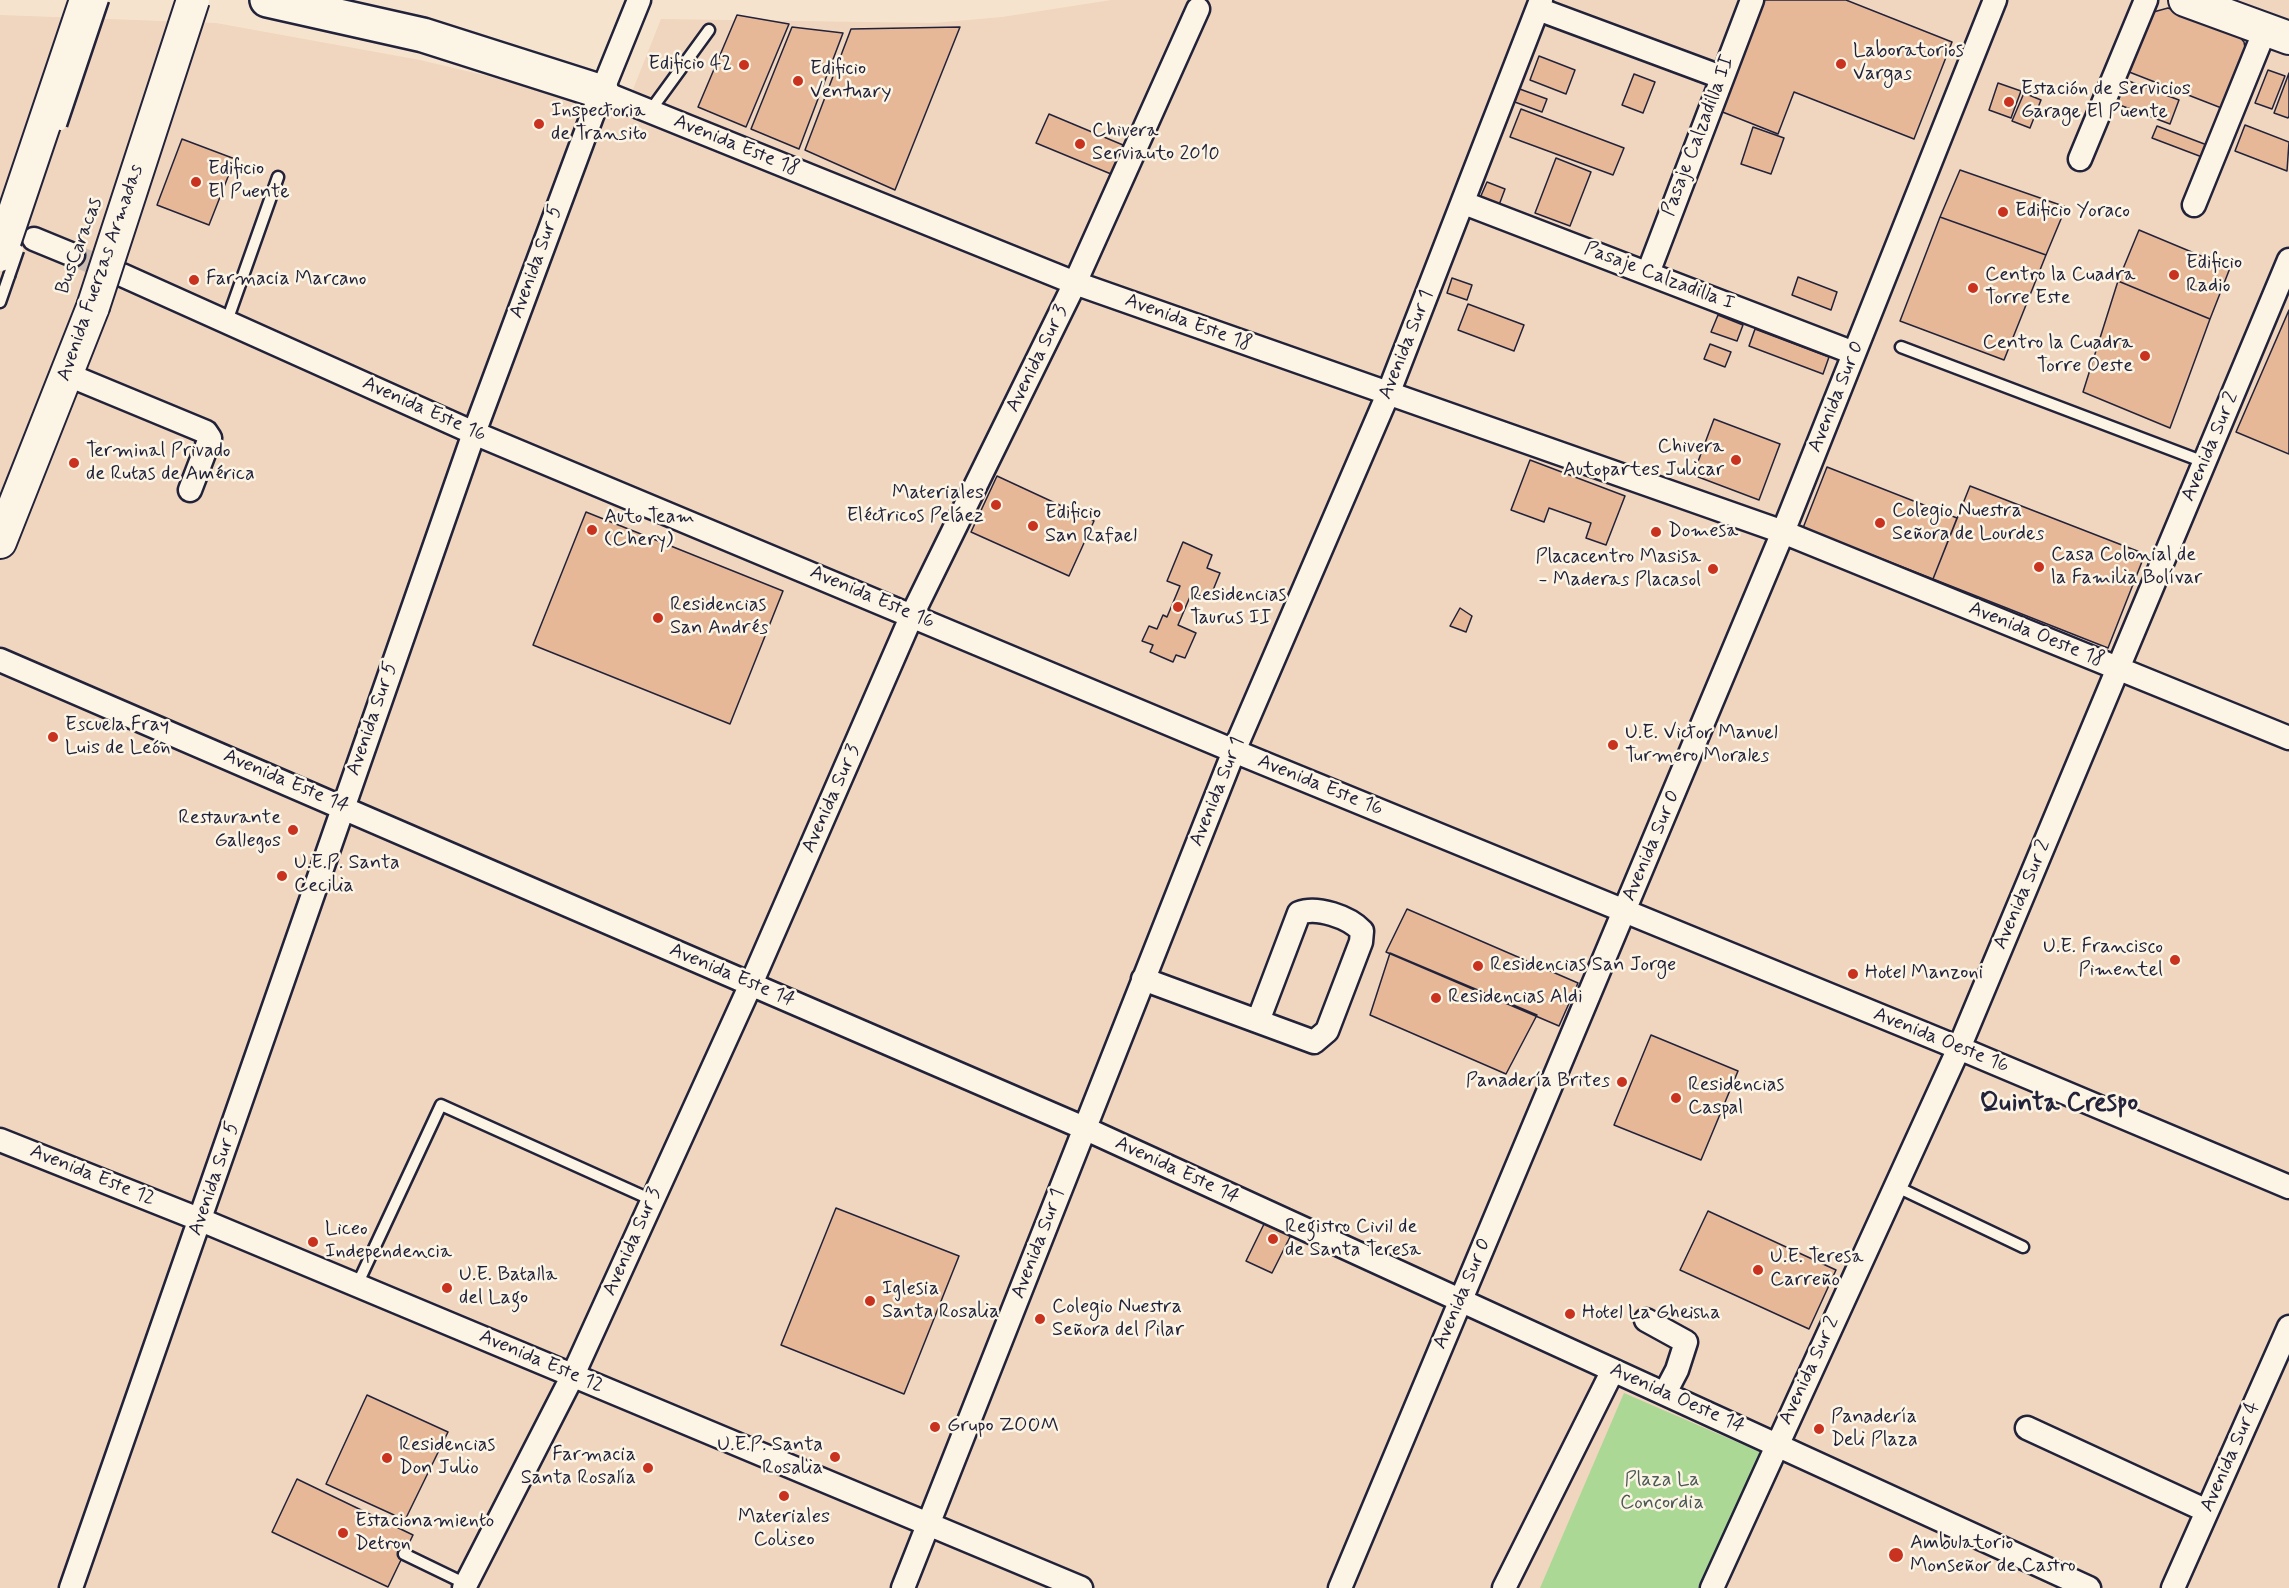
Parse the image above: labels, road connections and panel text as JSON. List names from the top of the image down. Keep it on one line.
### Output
{"streets":{"main road":["Avenida Fuerzas Armadas"],"street":["Pasaje Calzadilla II","Avenida Este 18","Avenida Sur 5","Pasaje Calzadilla I","Avenida Sur 1","Avenida Sur 3","Avenida Sur 0","Avenida Este 16","Avenida Sur 2","Avenida Oeste 18","Avenida Este 14","Avenida Oeste 16","Avenida Este 12","Avenida Oeste 14","Avenida Sur 4"],"lane":["BusCaracas"]},"crossings":[["Pasaje Calzadilla II","Pasaje Calzadilla I"],["Avenida Este 18","Avenida Sur 5"],["Avenida Este 18","Avenida Sur 1"],["Avenida Este 18","Avenida Sur 3"],["Avenida Este 18","Avenida Sur 0"],["Avenida Este 18","Avenida Oeste 18"],["BusCaracas","Avenida Fuerzas Armadas"],["Avenida Sur 5","Avenida Este 16"],["Avenida Sur 5","Avenida Este 14"],["Avenida Sur 5","Avenida Este 12"],["Pasaje Calzadilla I","Avenida Sur 1"],["Pasaje Calzadilla I","Avenida Sur 0"],["Avenida Sur 1","Avenida Este 16"],["Avenida Sur 1","Avenida Este 14"],["Avenida Sur 1","Avenida Este 12"],["Avenida Sur 3","Avenida Este 16"],["Avenida Sur 3","Avenida Este 14"],["Avenida Sur 3","Avenida Este 12"],["Avenida Sur 0","Avenida Este 16"],["Avenida Sur 0","Avenida Oeste 18"],["Avenida Sur 0","Avenida Este 14"],["Avenida Sur 0","Avenida Oeste 16"],["Avenida Sur 0","Avenida Oeste 14"],["Avenida Este 16","Avenida Oeste 16"],["Avenida Sur 2","Avenida Oeste 18"],["Avenida Sur 2","Avenida Oeste 16"],["Avenida Sur 2","Avenida Oeste 14"],["Avenida Este 14","Avenida Oeste 14"]],"districts":["Quinta Crespo"],"parks":["Plaza La Concordia"],"places":["Laboratorios Vargas","Edificio 42","Edificio Ventuary","Estación de Servicios Garage El Puente","Inspectoria de Transito","Chivera Serviauto 2010","Edificio El Puente","Edificio Yoraco","Edificio Radio","Farmacia Marcano","Centro la Cuadra Torre Este","Centro la Cuadra Torre Oeste","Chivera Autopartes Julicar","Terminal Privado de Rutas de América","Materiales Eléctricos Peláez","Colegio Nuestra Señora de Lourdes","Edificio San Rafael","Auto Team (Chery)","Domesa","Casa Colonial de la Familia Bolívar","Placacentro Masisa - Maderas Placasol","Residencias Taurus II","Residencias San Andrés","Escuela Fray Luis de León","U.E. Victor Manuel Turmero Morales","Restaurante Gallegos","U.E.P. Santa Cecilia","U.E. Francisco Pimentel","Residencias San Jorge","Hotel Manzoni","Residencias Aldi","Panadería Brites","Residencias Caspal","Registro Civil de de Santa Teresa","Liceo Independencia","U.E. Teresa Carreño","U.E. Batalla del Lago","Iglesia Santa Rosalia","Hotel La Gheisha","Colegio Nuestra Señora del Pilar","Grupo ZOOM","Panadería Deli Plaza","U.E.P. Santa Rosalia","Residencias Don Julio","Farmacia Santa Rosalía","Materiales Coliseo","Estacionamiento Detron","Ambulatorio Monseñor de Castro"]}
